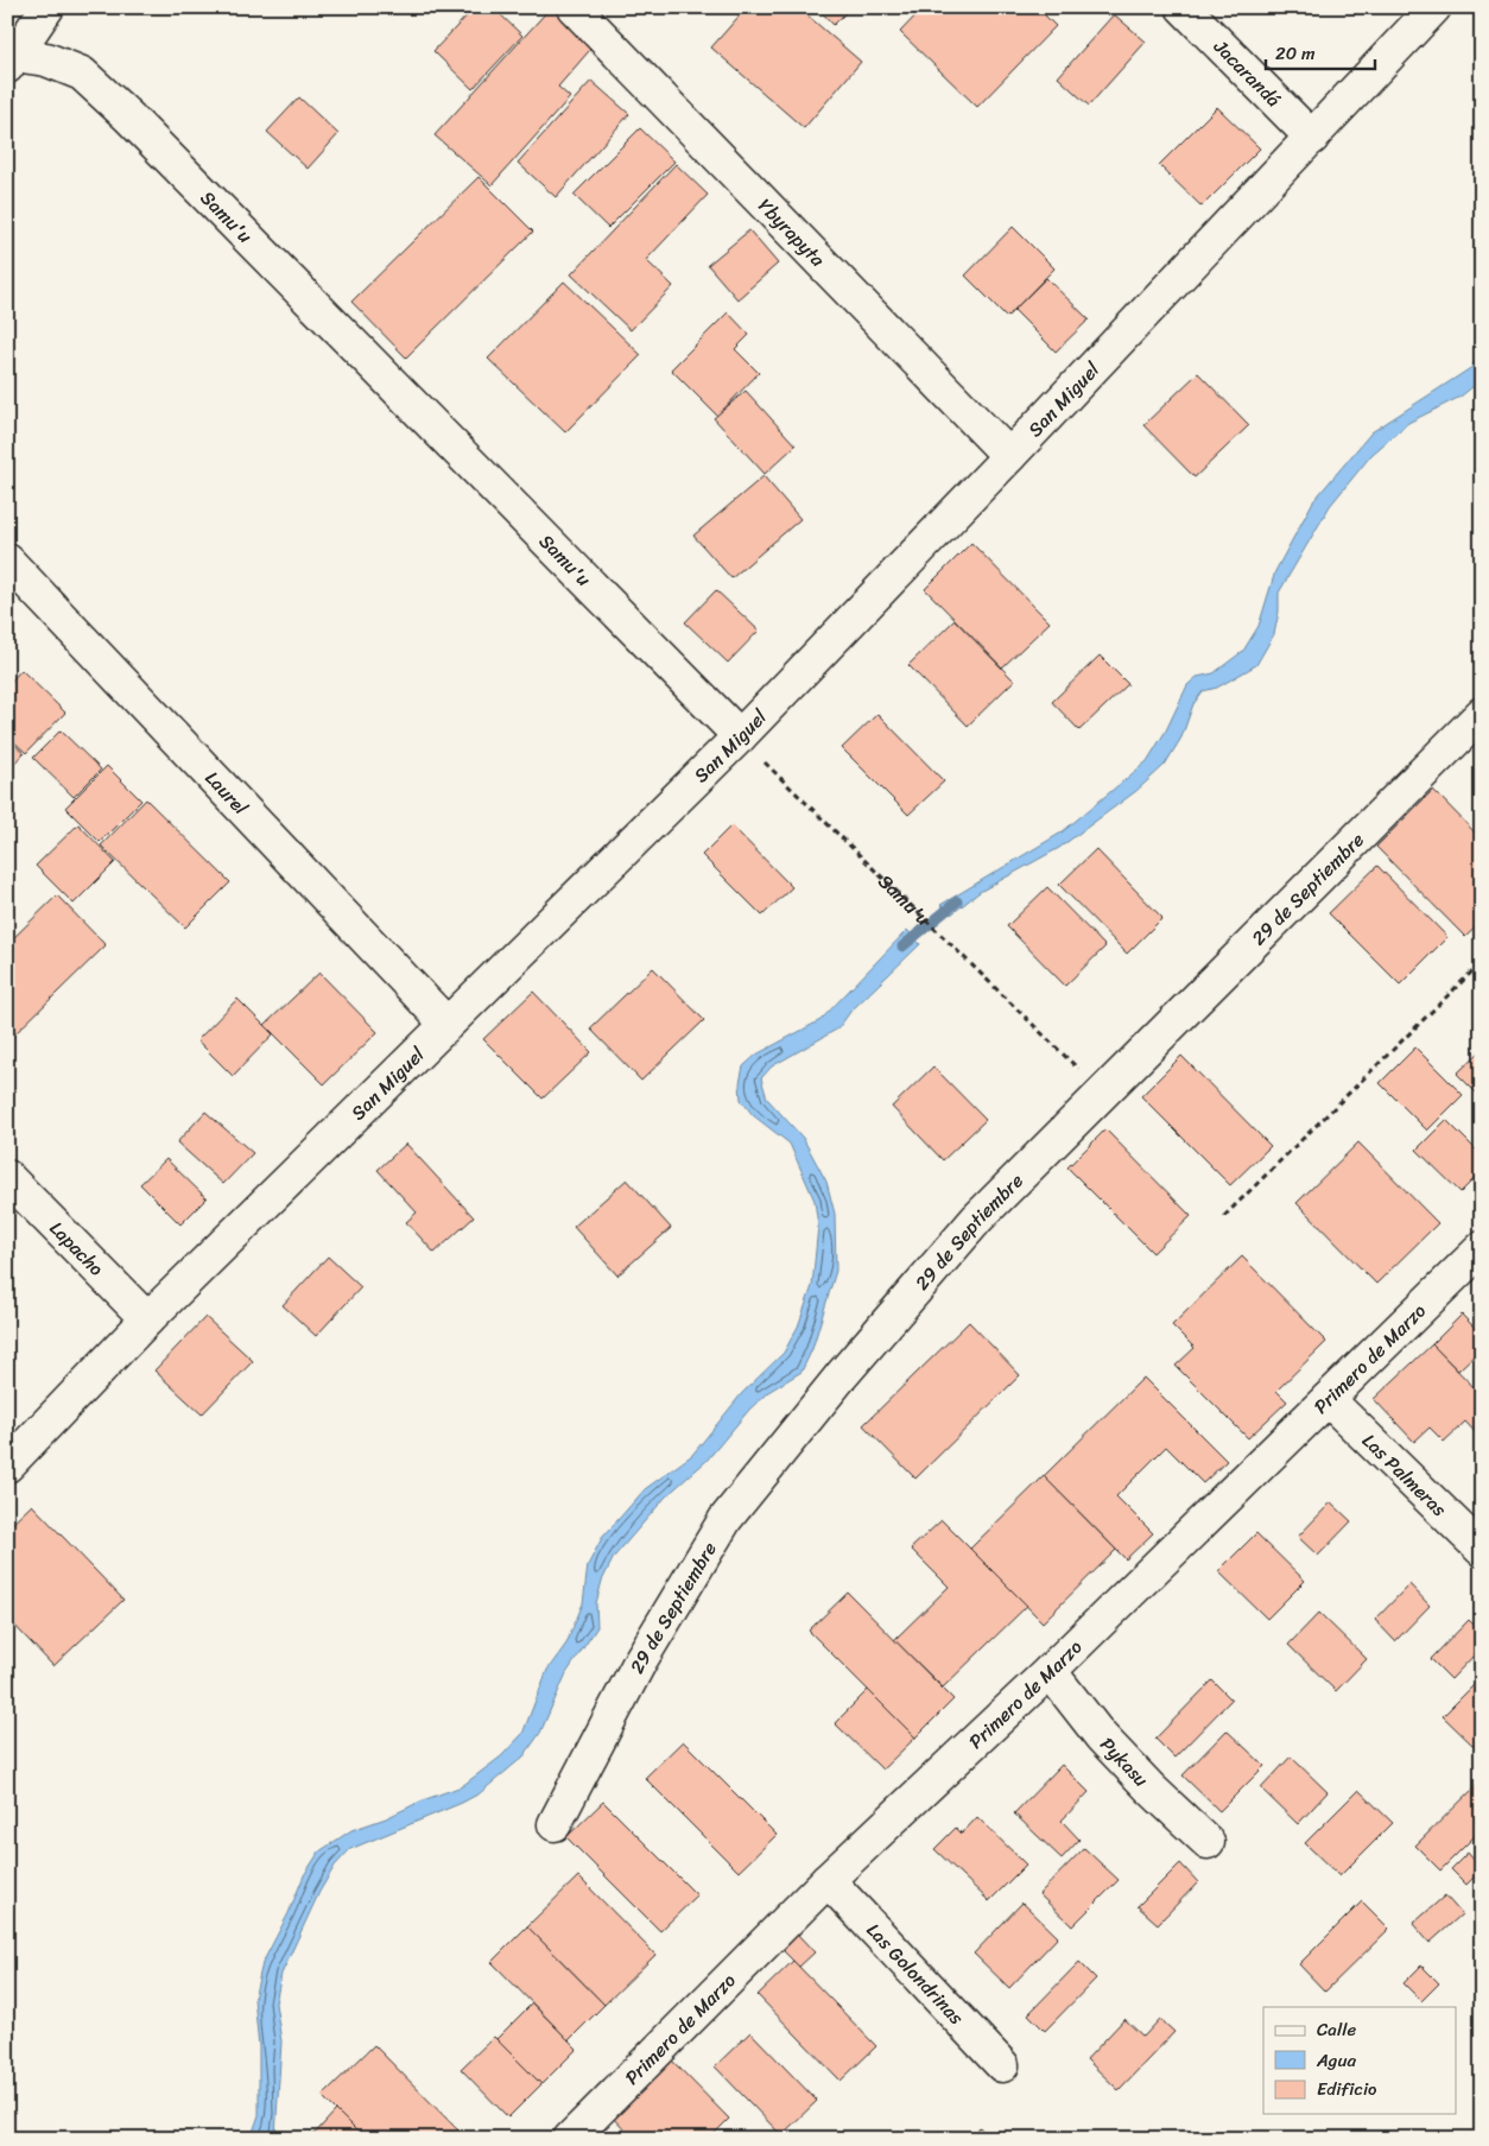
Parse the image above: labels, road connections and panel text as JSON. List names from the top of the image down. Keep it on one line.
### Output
{"streets":{"street":["Jacarandá","Samu'u","Ybyrapyta","San Miguel","Laurel","29 de Septiembre","Lapacho","Primero de Marzo","Las Palmeras","Pykasu","Las Golondrinas"]},"crossings":[["Jacarandá","San Miguel"],["Samu'u","San Miguel"],["Samu'u","29 de Septiembre"],["Ybyrapyta","San Miguel"],["San Miguel","Laurel"],["San Miguel","Lapacho"],["Primero de Marzo","Las Palmeras"],["Primero de Marzo","Pykasu"],["Primero de Marzo","Las Golondrinas"]],"legend":["Calle","Agua","Edificio"],"scale_bar":"20 m"}
